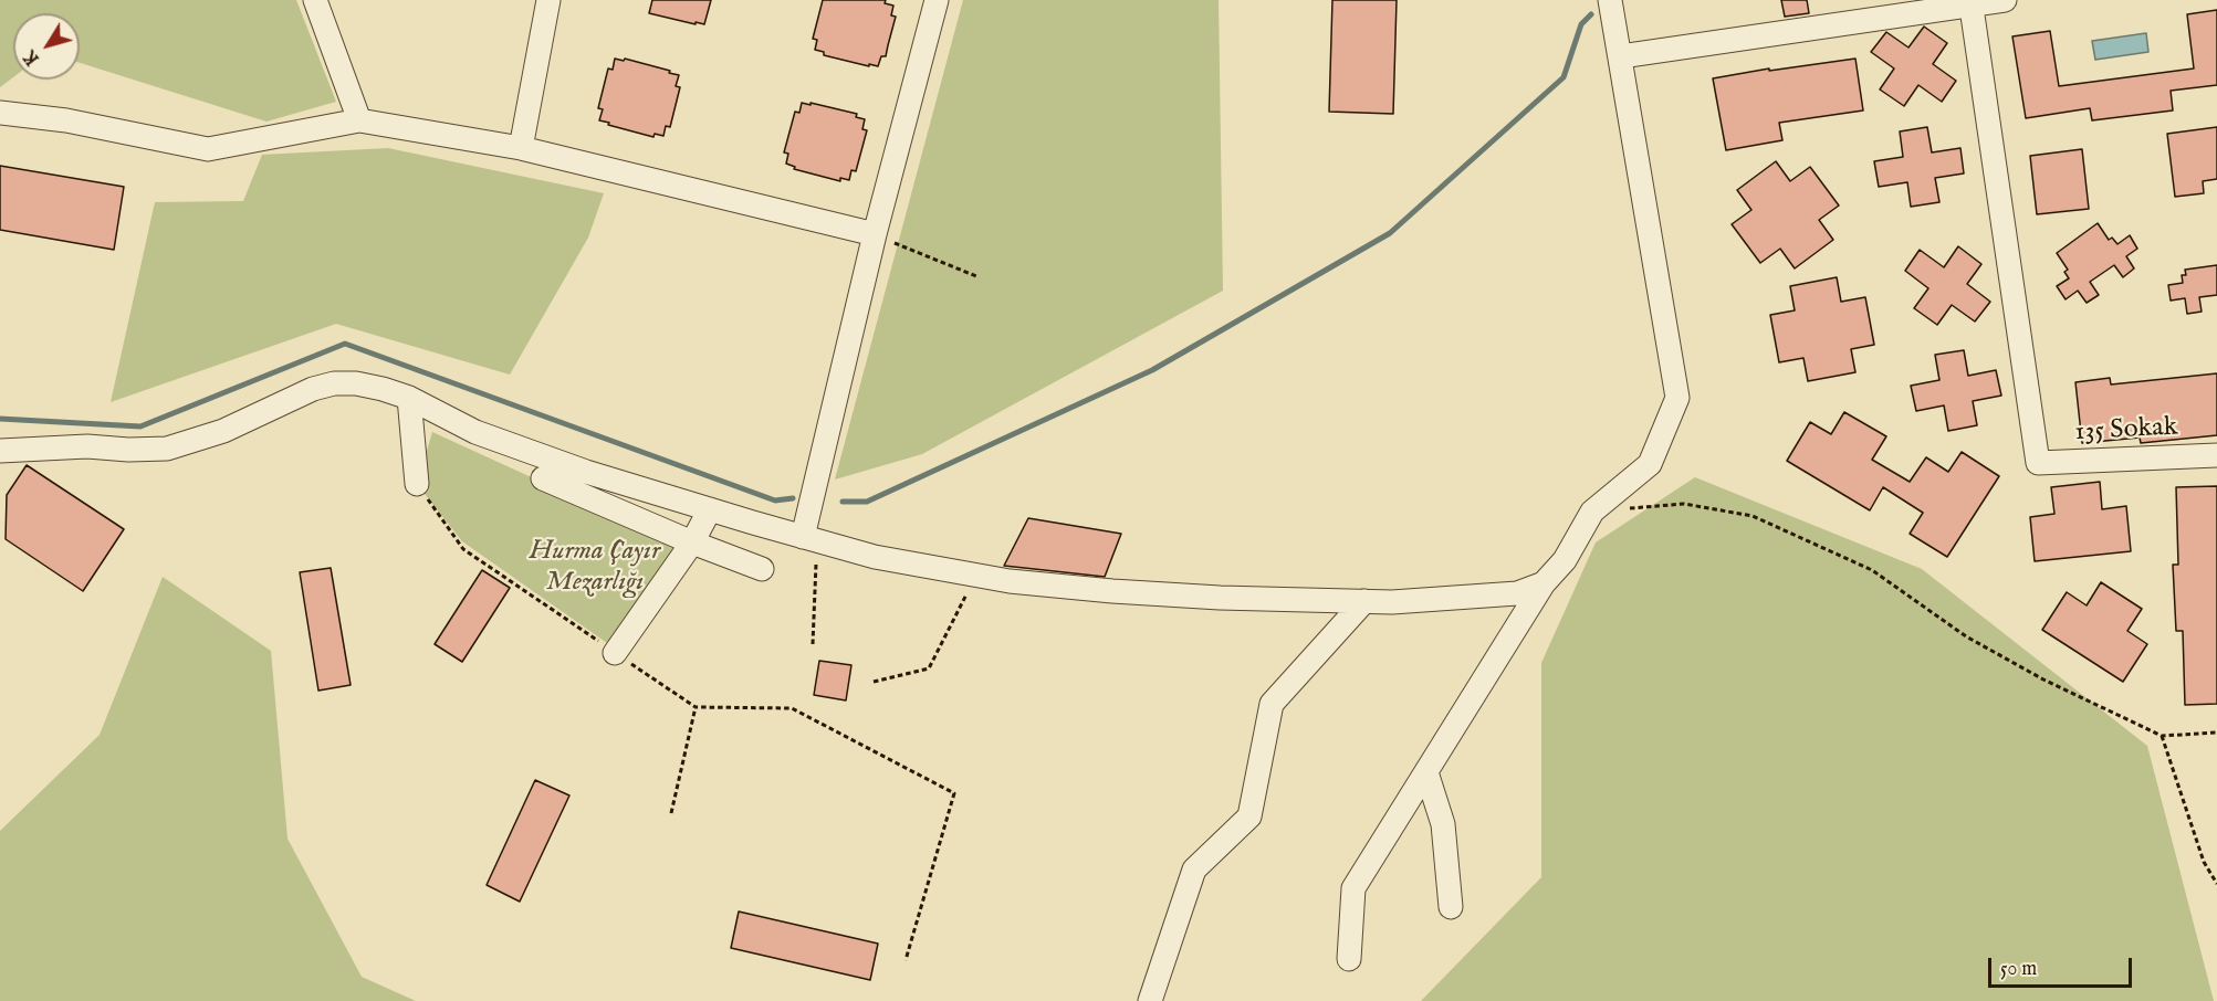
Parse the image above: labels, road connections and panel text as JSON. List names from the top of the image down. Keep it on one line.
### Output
{"streets":{"street":["135 Sokak"]},"parks":["Hurma Çayır Mezarlığı"],"scale_bar":"50 m","north":"bottom left"}
